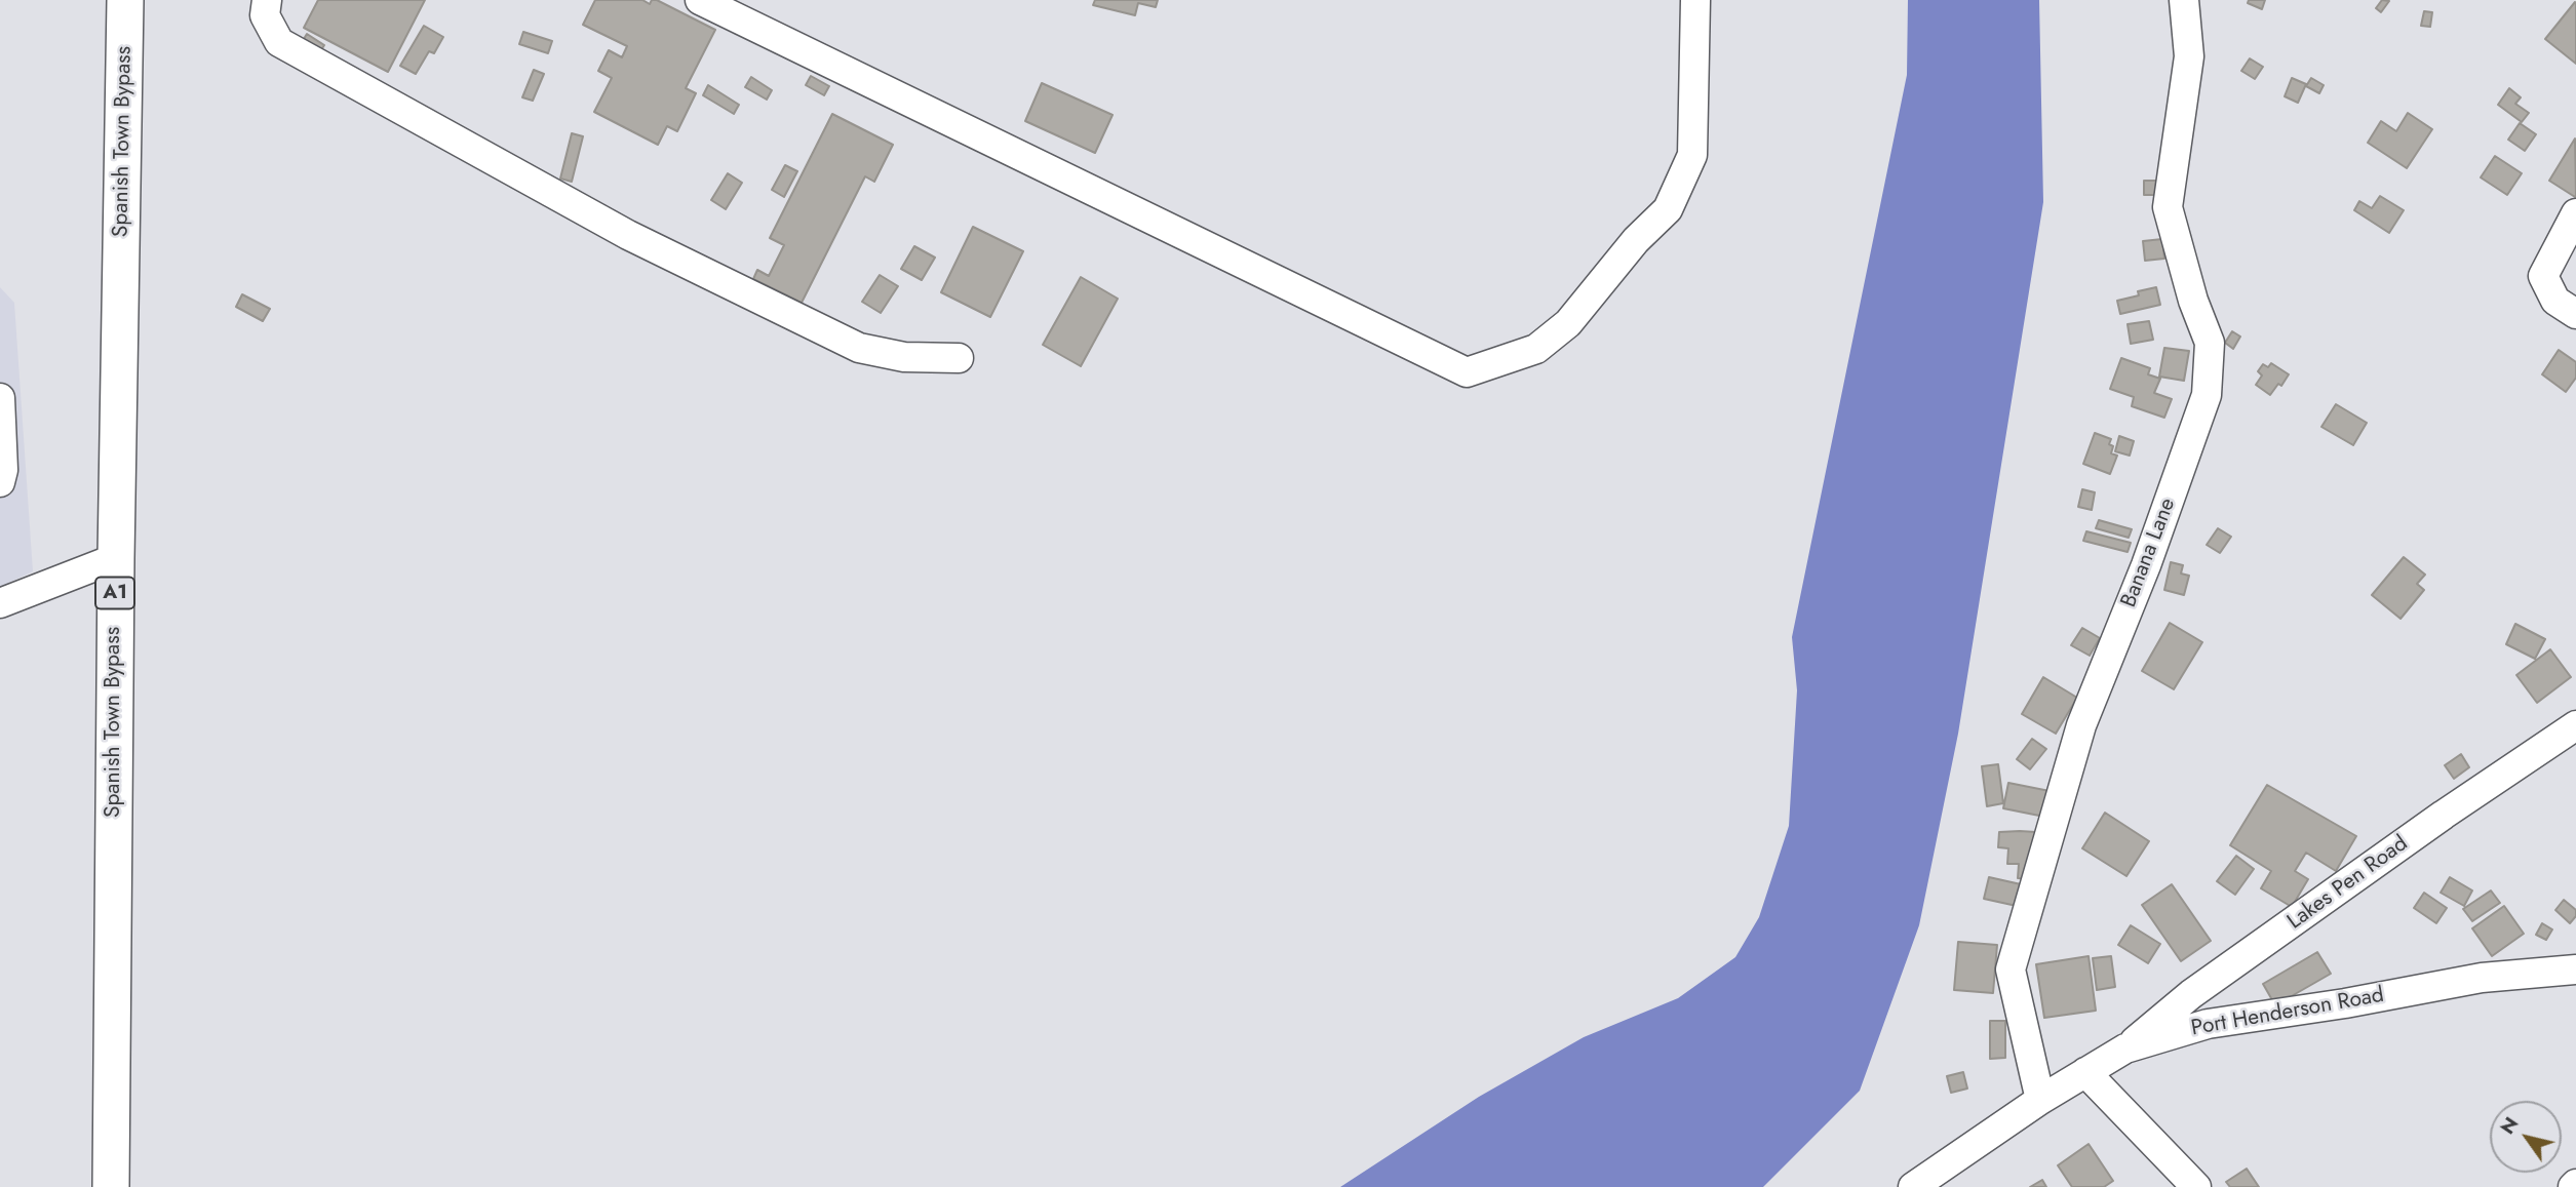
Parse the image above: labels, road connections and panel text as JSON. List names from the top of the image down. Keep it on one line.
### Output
{"streets":{"main road":["Spanish Town Bypass","A1"],"street":["Banana Lane","Lakes Pen Road","Port Henderson Road"]},"crossings":[["Banana Lane","Port Henderson Road"],["Lakes Pen Road","Port Henderson Road"]],"north":"top left"}
